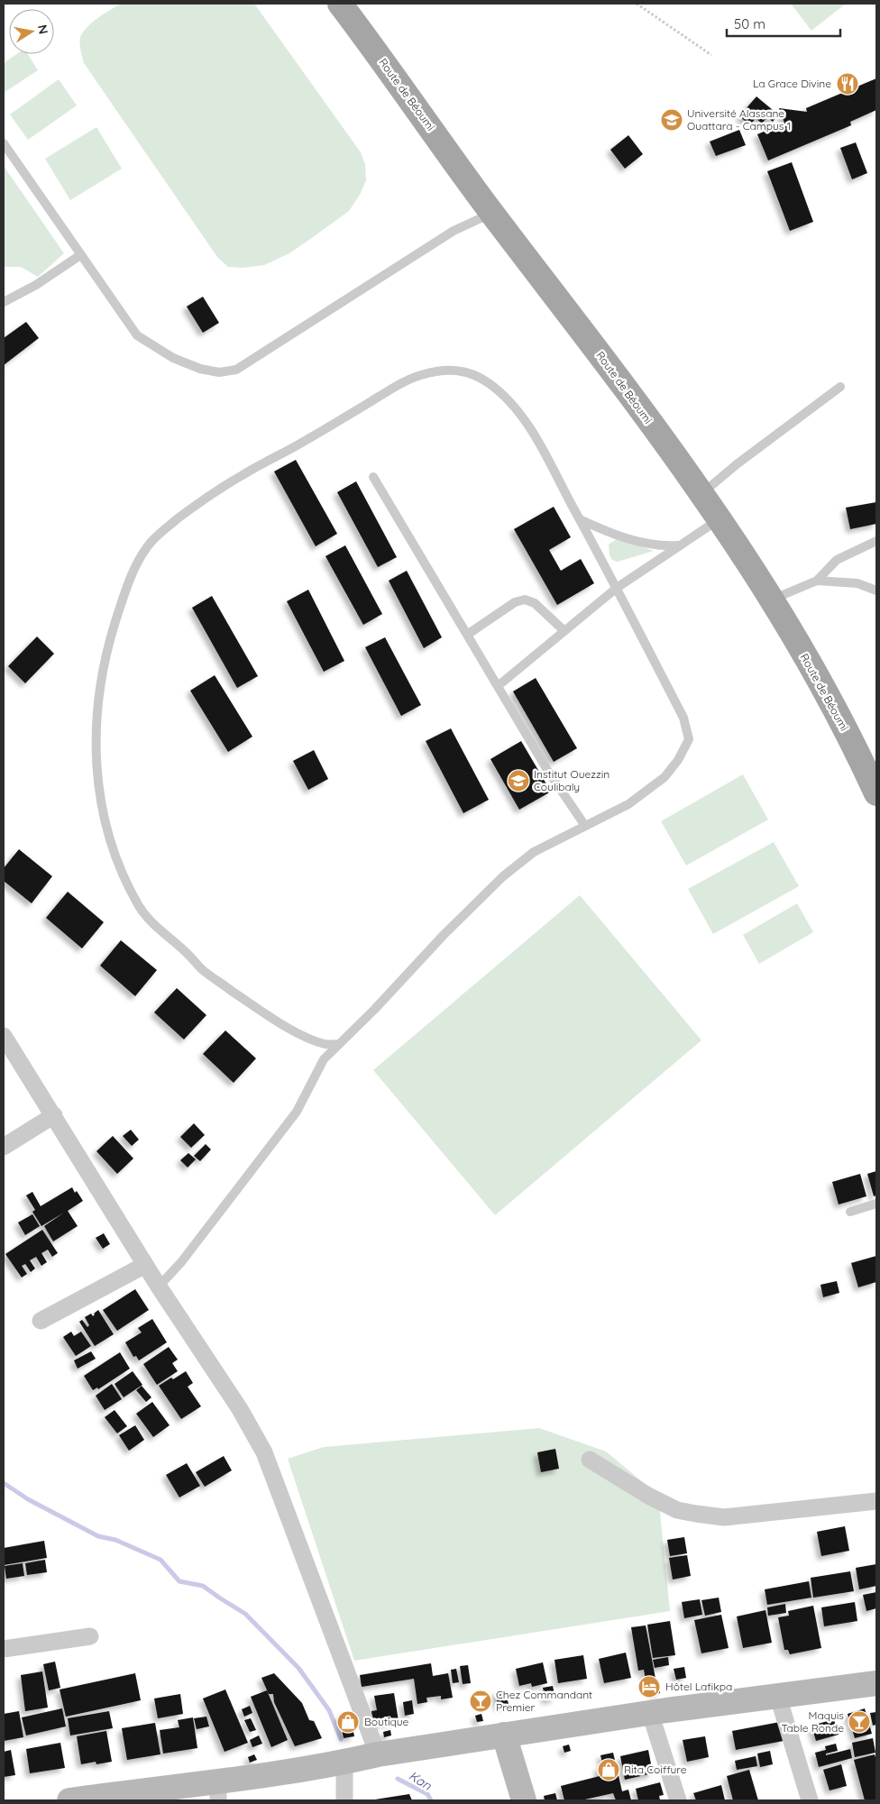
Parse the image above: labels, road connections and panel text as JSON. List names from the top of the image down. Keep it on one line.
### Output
{"streets":{"main road":["Route de Béoumi"]},"water":["Kan"],"places":{"restaurant":["La Grace Divine"],"school or university":["Université Alassane Ouattara - Campus 1","Institut Ouezzin Coulibaly"],"hotel":["Hôtel Lafikpa"],"bar":["Chez Commandant Premier","Maquis Table Ronde"],"shop":["Boutique","Rita Coiffure"]},"scale_bar":"50 m","north":"right"}
